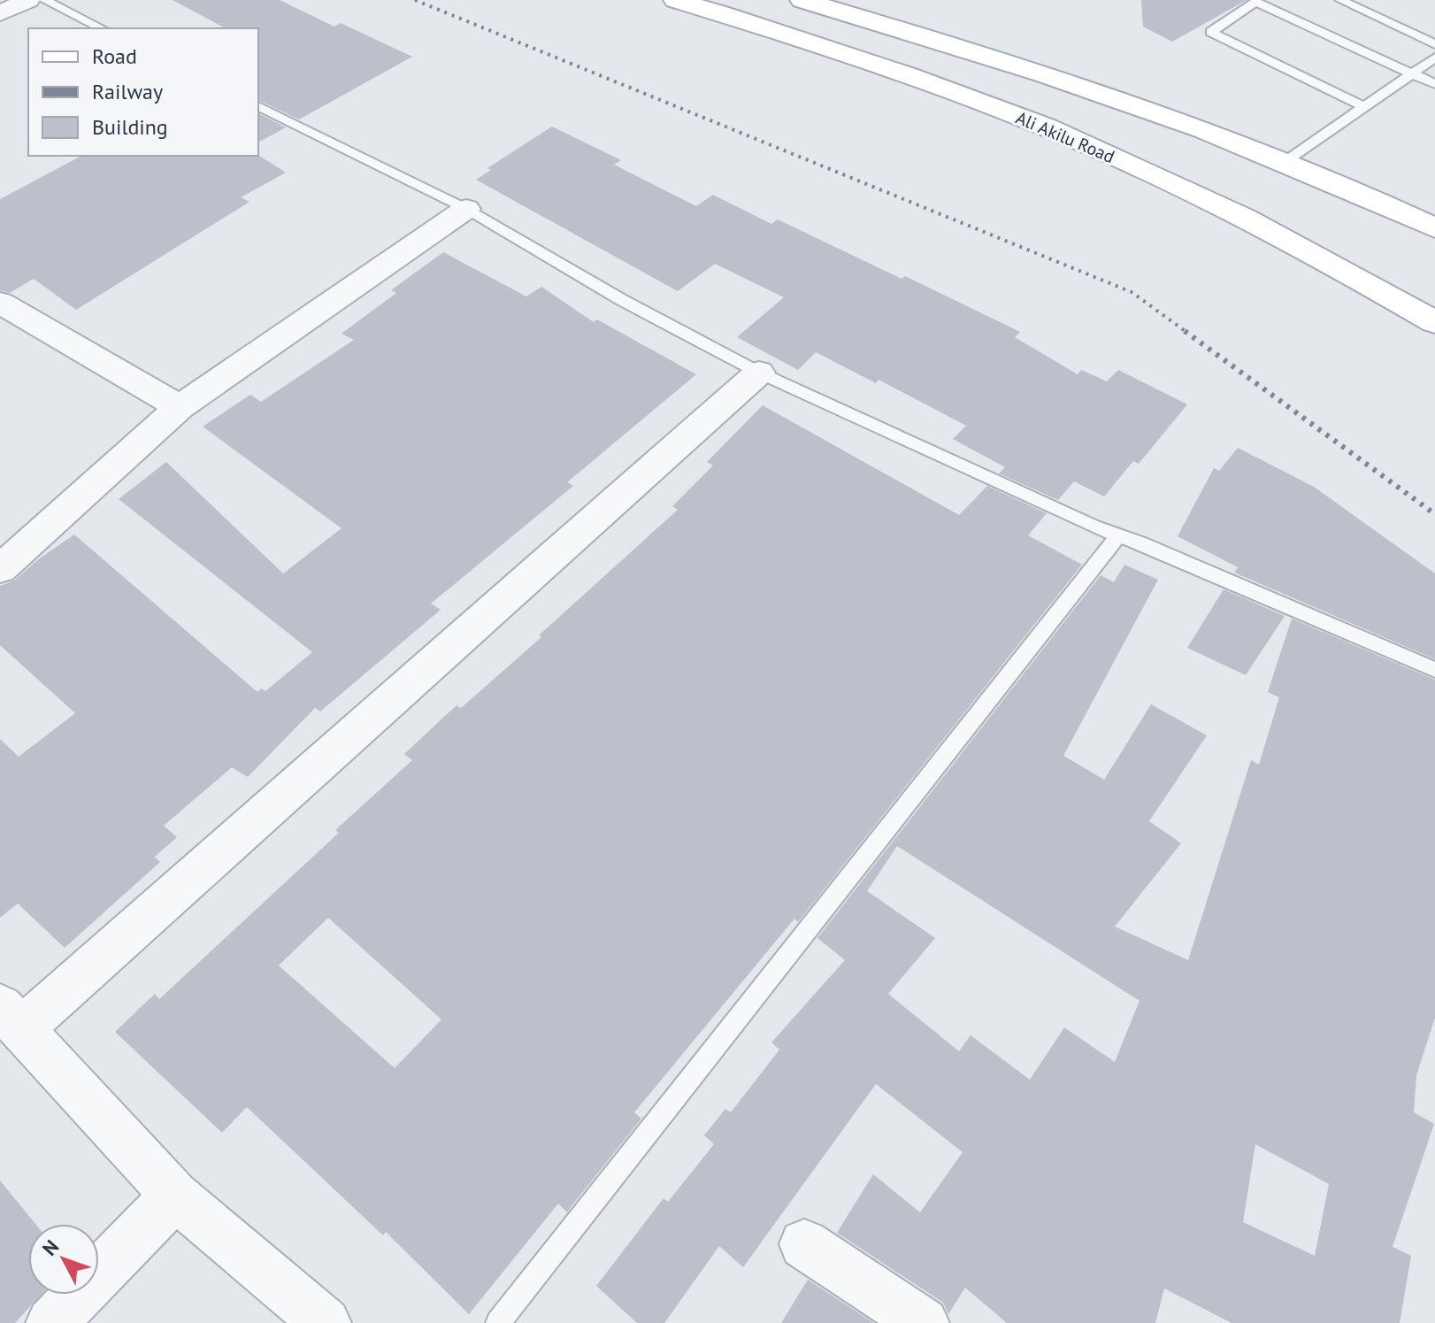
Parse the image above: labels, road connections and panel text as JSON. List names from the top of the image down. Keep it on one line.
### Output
{"streets":{"main road":["Ali Akilu Road"]},"legend":["Road","Railway","Building"],"north":"top left"}
